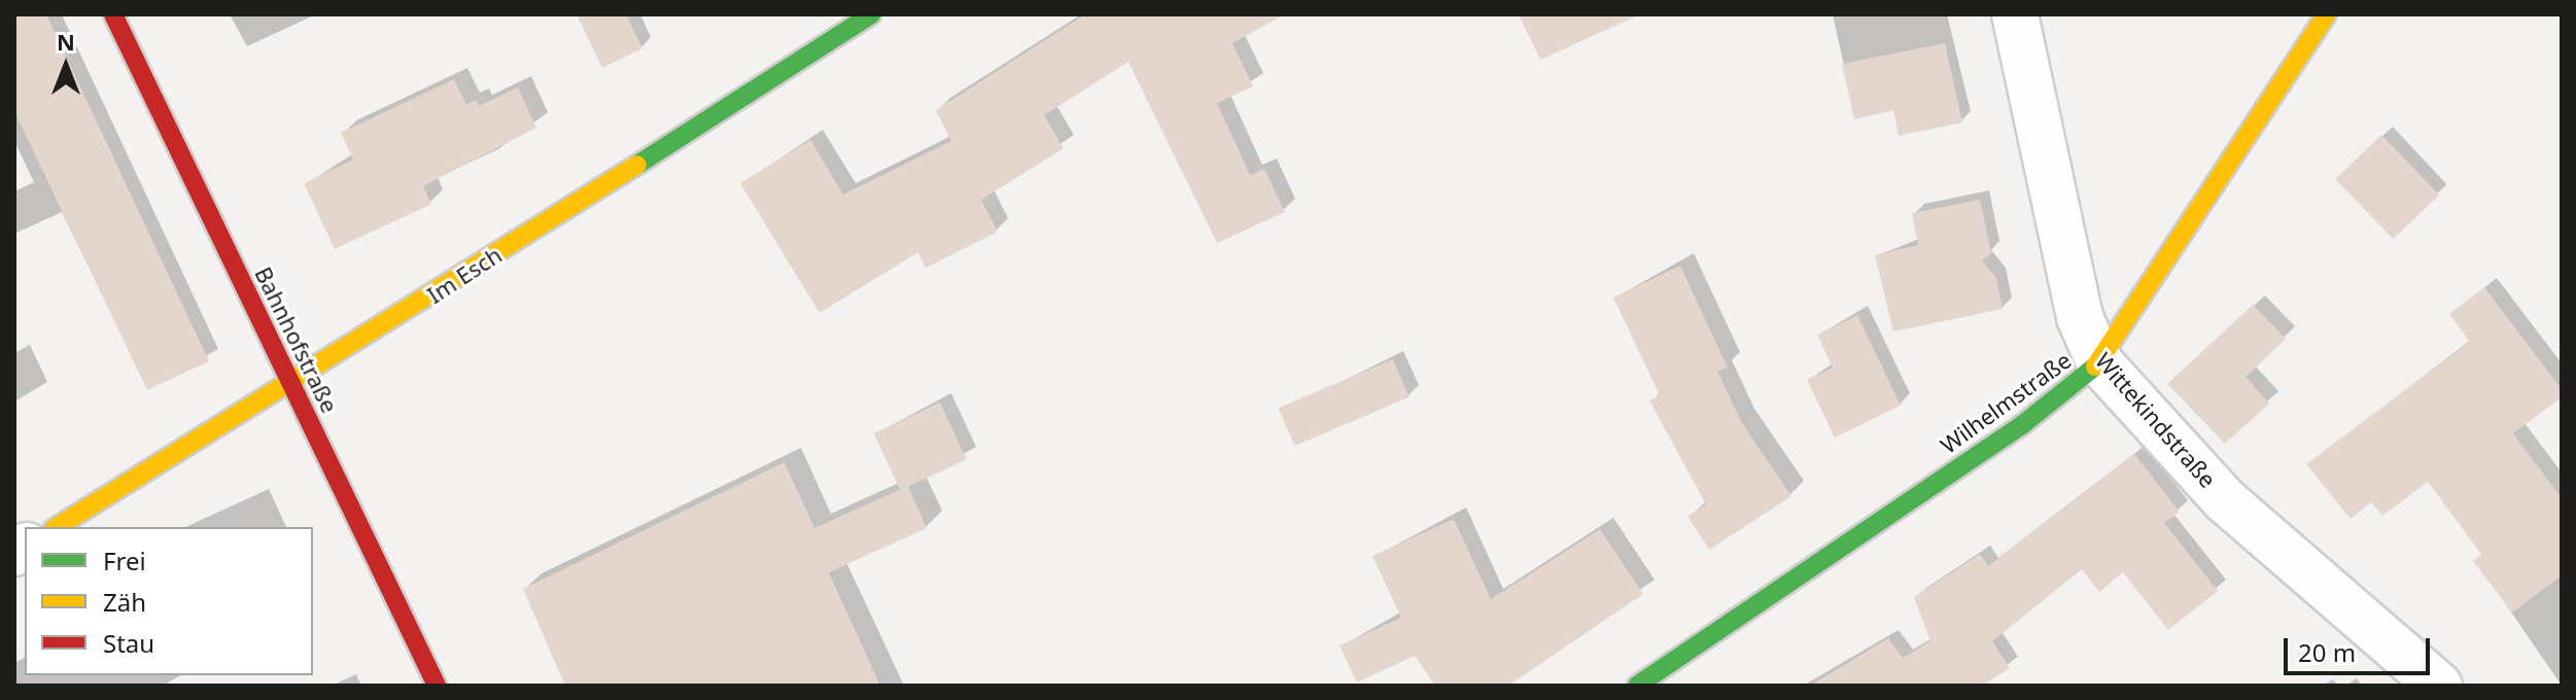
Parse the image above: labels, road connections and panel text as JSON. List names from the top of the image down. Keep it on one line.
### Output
{"streets":{"street":["Im Esch","Bahnhofstraße","Wilhelmstraße","Wittekindstraße"]},"crossings":[["Im Esch","Bahnhofstraße"],["Wilhelmstraße","Wittekindstraße"]],"legend":["Frei","Zäh","Stau"],"scale_bar":"20 m","north":"top"}
